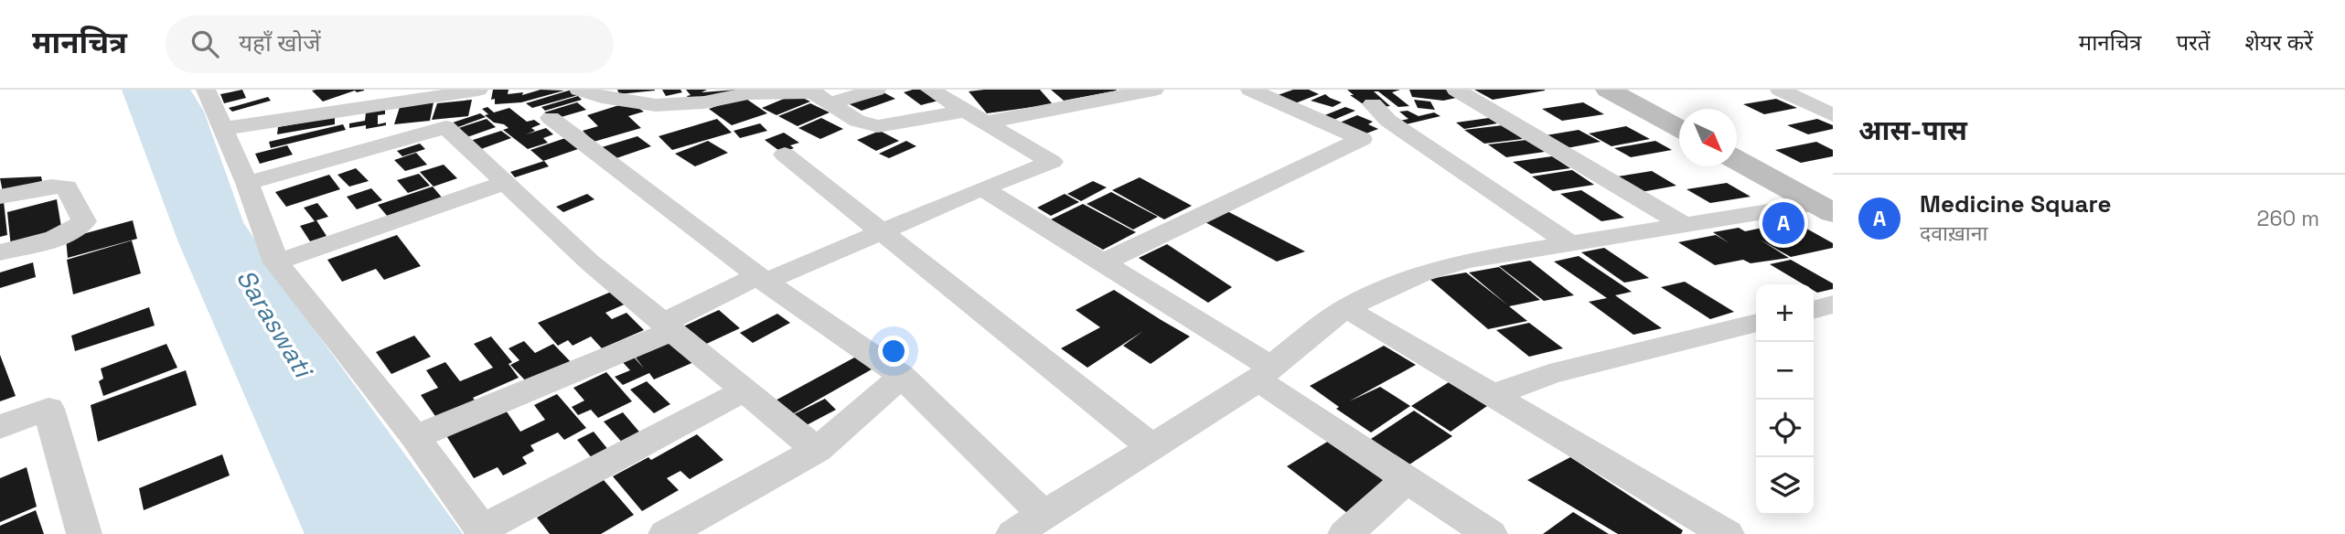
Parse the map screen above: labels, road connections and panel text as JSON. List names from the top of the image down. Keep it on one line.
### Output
{"water":["Saraswati"],"north":"bottom right","page":{"header":"मानचित्र","search":"यहाँ खोजें","nav":["मानचित्र","परतें","शेयर करें"],"heading":"आस-पास","list":[{"mark":"A","name":"Medicine Square","note":"दवाख़ाना","value":"260 m"}],"pins":"A","map_buttons":["+","−"]}}
